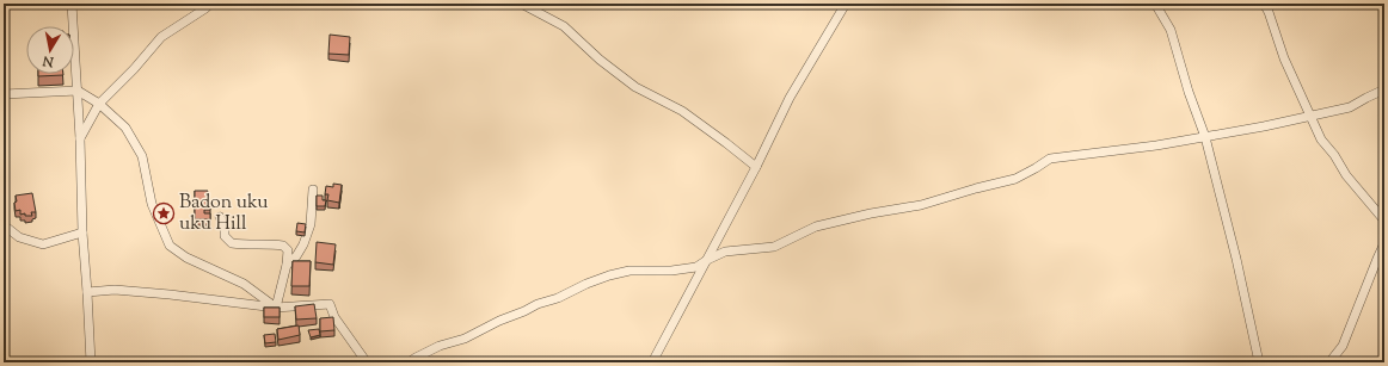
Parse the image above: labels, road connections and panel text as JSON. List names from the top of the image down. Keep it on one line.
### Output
{"places":{"place":["Badon uku uku Hill"]},"north":"bottom"}
